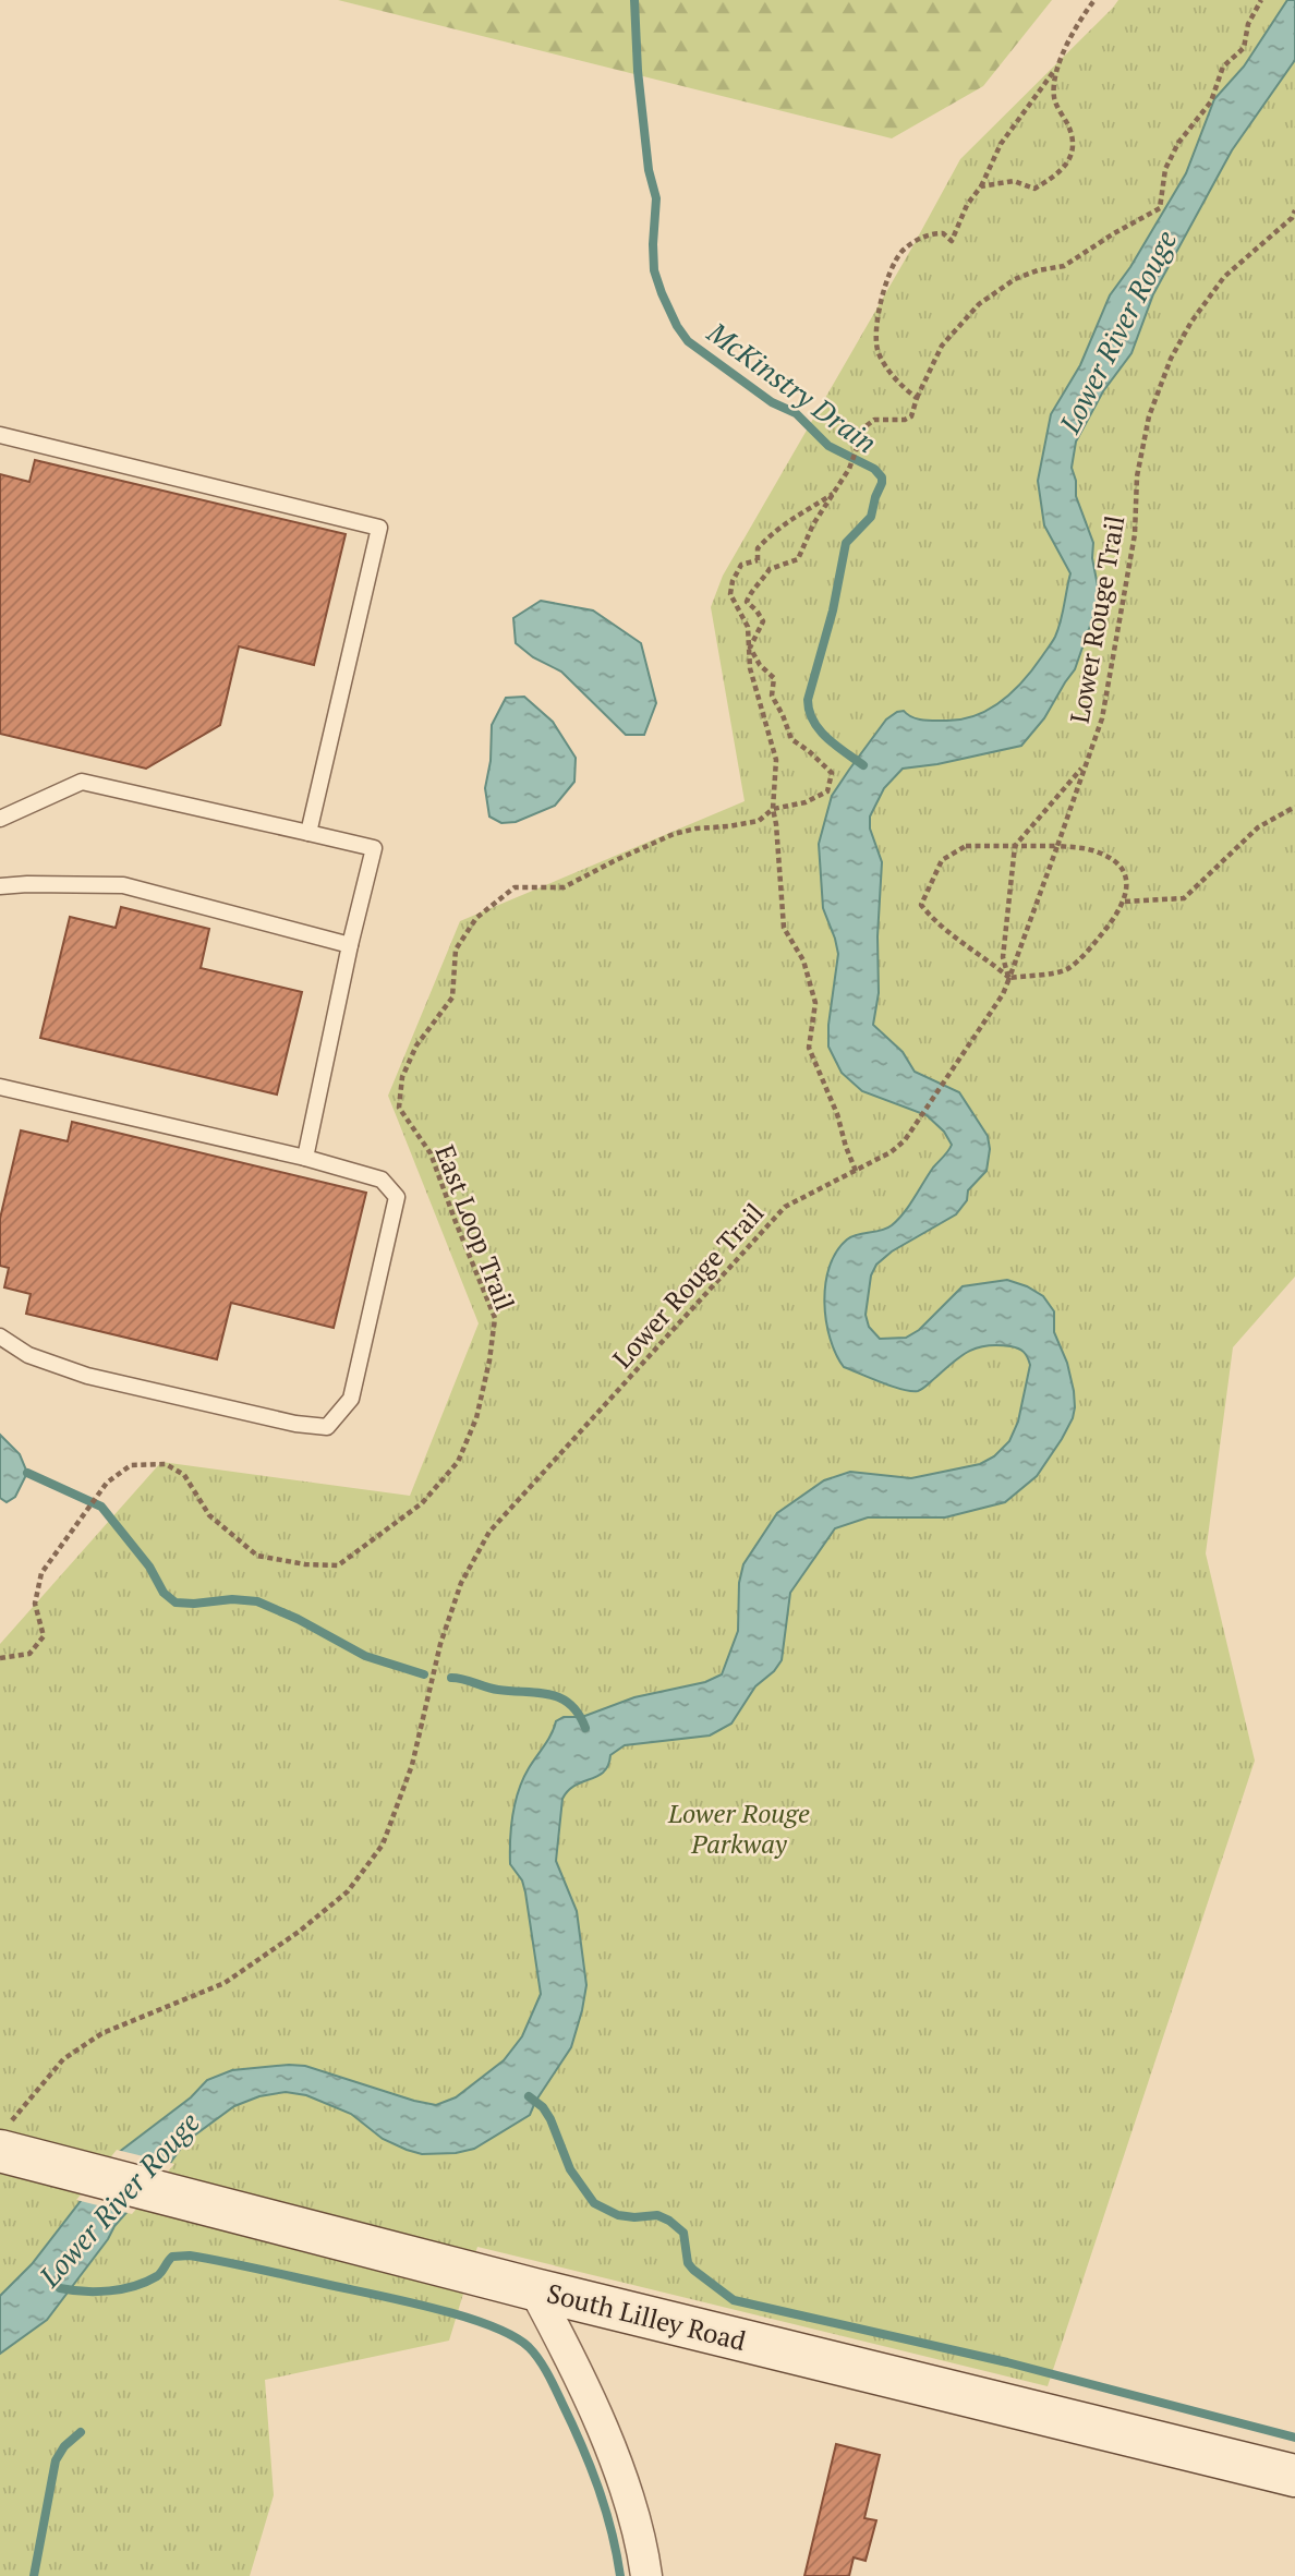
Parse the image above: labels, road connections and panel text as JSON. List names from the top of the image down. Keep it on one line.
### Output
{"streets":{"street":["South Lilley Road"],"path":["Lower Rouge Trail","East Loop Trail"]},"crossings":[["Lower Rouge Trail","South Lilley Road"]],"water":["Lower River Rouge","McKinstry Drain"],"parks":["Lower Rouge Parkway"]}
